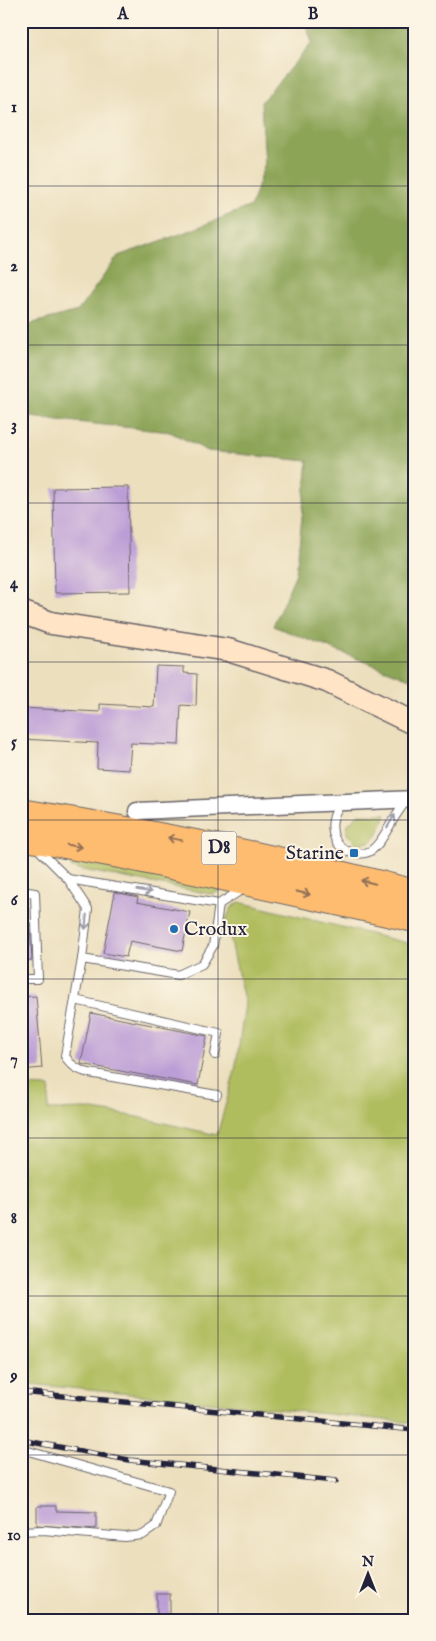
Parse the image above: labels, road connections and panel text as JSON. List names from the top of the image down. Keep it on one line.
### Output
{"streets":{"highway":["D8"]},"places":{"transit":["Starine"],"other":["Crodux"]},"north":"top","grid":{"columns":["A","B"],"rows":["1","2","3","4","5","6","7","8","9","10"]}}
